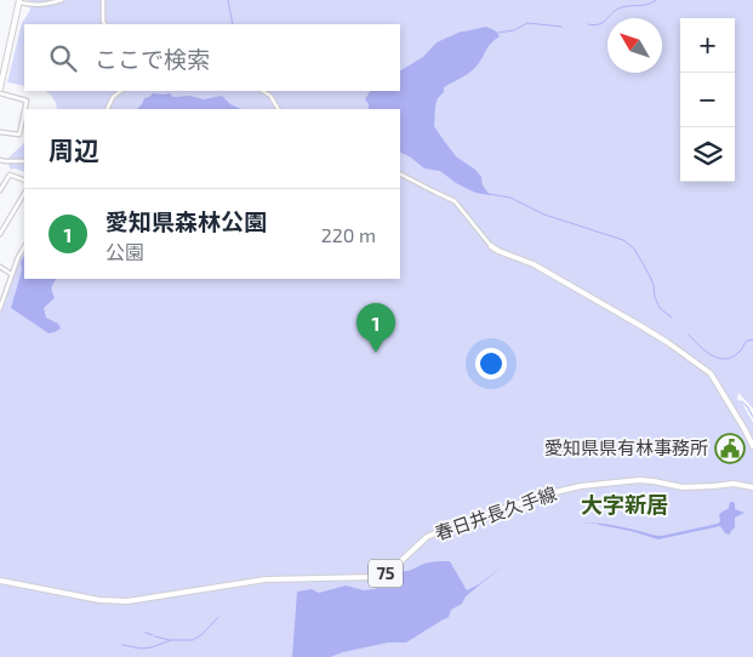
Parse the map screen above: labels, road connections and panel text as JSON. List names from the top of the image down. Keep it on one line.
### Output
{"streets":{"main road":["春日井長久手線","75"]},"districts":["大字新居"],"places":{"public building":["愛知県県有林事務所"]},"north":"top left","page":{"map_buttons":["+","−"],"search":"ここで検索","heading":"周辺","list":[{"mark":"1","name":"愛知県森林公園","note":"公園","value":"220 m"}],"pins":"1"}}
